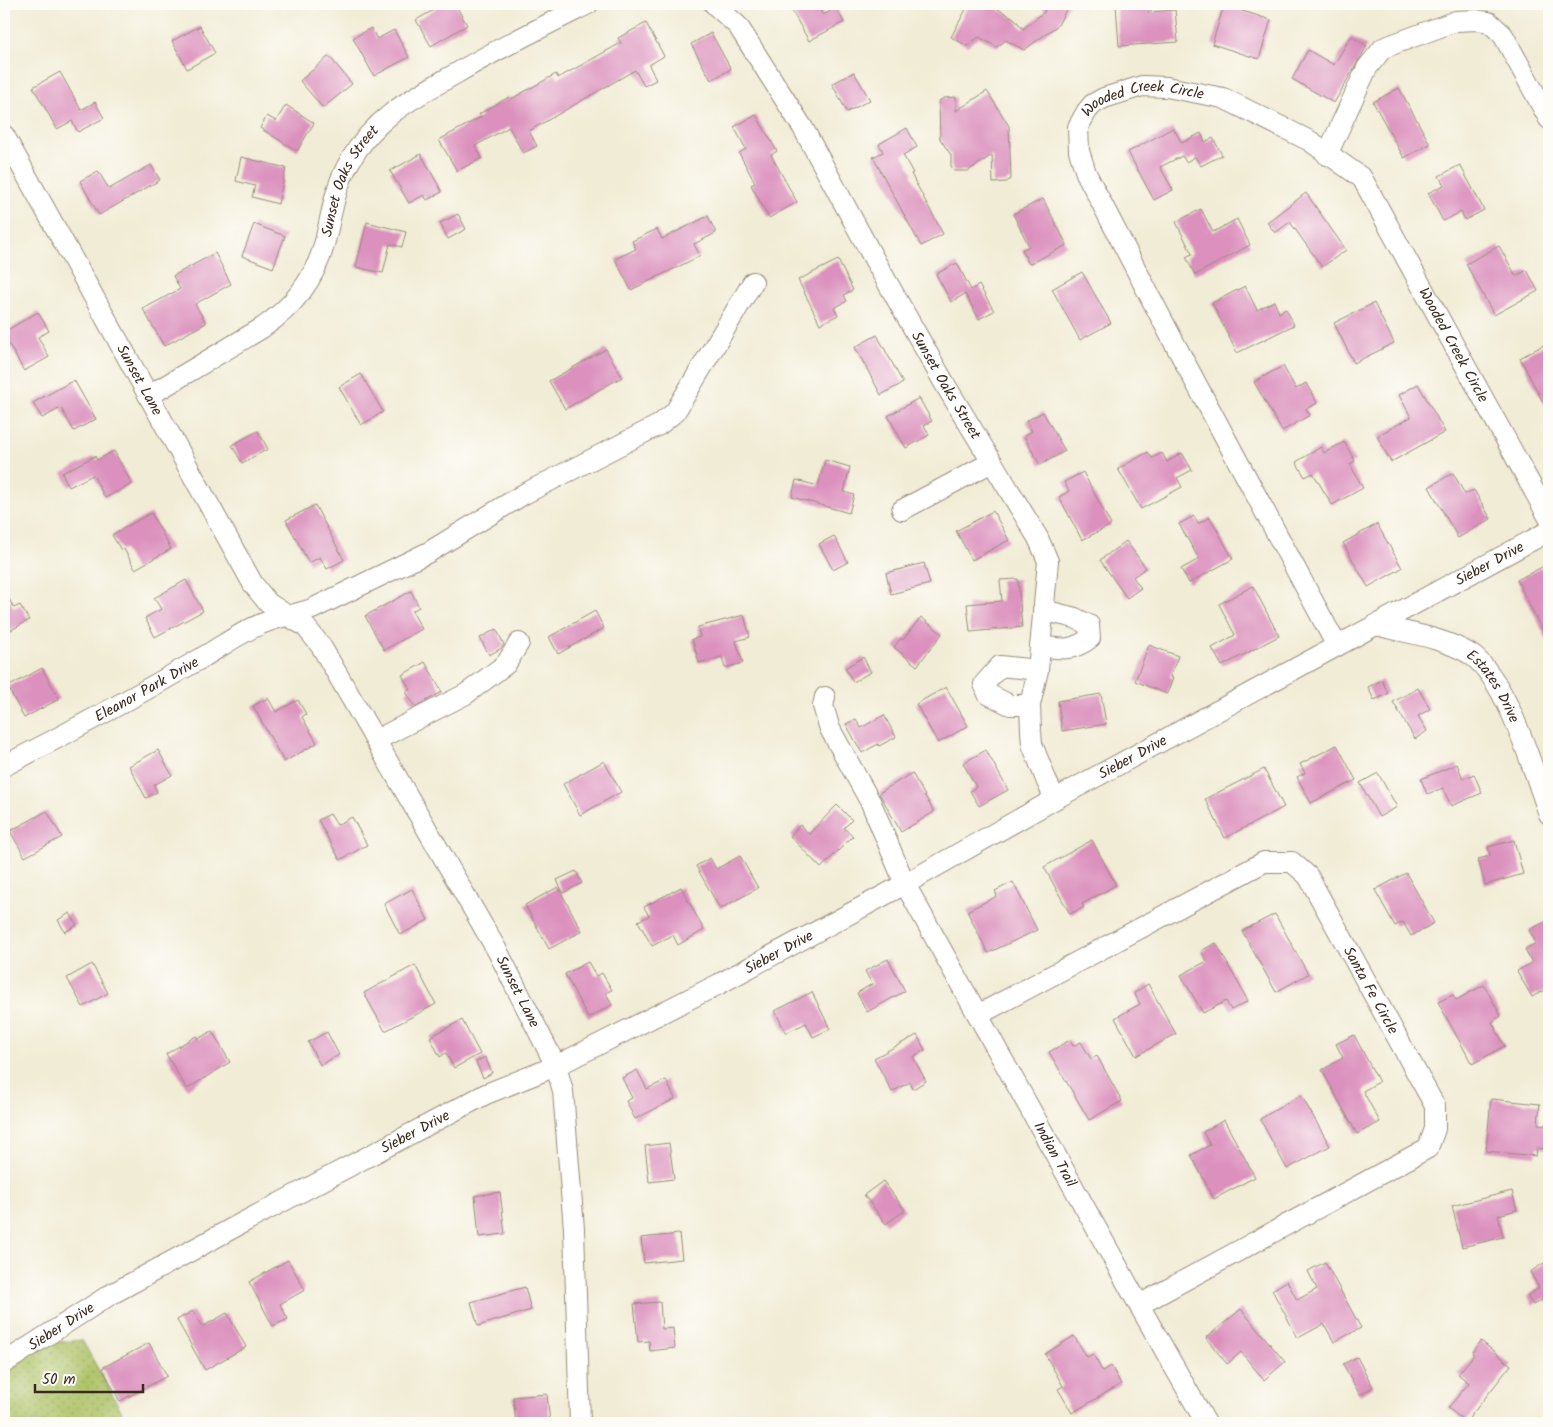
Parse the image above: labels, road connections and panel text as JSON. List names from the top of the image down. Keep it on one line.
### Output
{"streets":{"street":["Wooded Creek Circle","Sunset Oaks Street","Sunset Lane","Sieber Drive","Eleanor Park Drive","Estates Drive","Santa Fe Circle","Indian Trail"]},"crossings":[["Wooded Creek Circle","Sieber Drive"],["Sunset Oaks Street","Sunset Lane"],["Sunset Oaks Street","Sieber Drive"],["Sunset Lane","Sieber Drive"],["Sunset Lane","Eleanor Park Drive"],["Sieber Drive","Estates Drive"],["Sieber Drive","Indian Trail"],["Santa Fe Circle","Indian Trail"]],"scale_bar":"50 m"}
